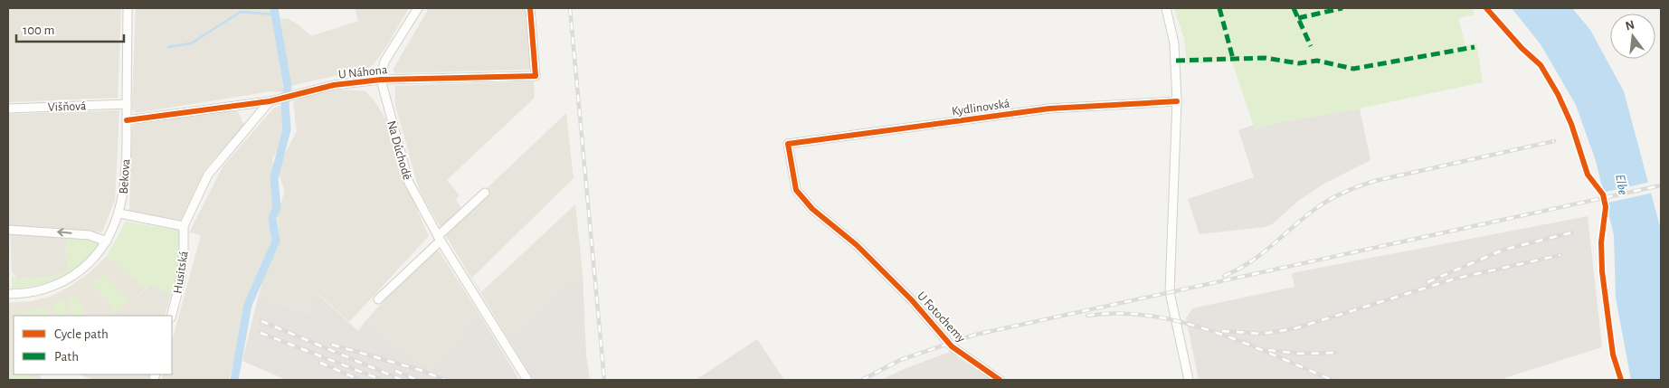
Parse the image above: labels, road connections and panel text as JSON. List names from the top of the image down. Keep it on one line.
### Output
{"streets":{"street":["U Náhona","Višňová","Kydlinovská","Na Důchodě","Bekova","Husitská","U Fotochemy"]},"crossings":[["U Náhona","Na Důchodě"],["U Náhona","Bekova"],["Višňová","Bekova"],["Kydlinovská","U Fotochemy"]],"water":["Elbe"],"legend":["Cycle path","Path"],"scale_bar":"100 m","north":"top"}
